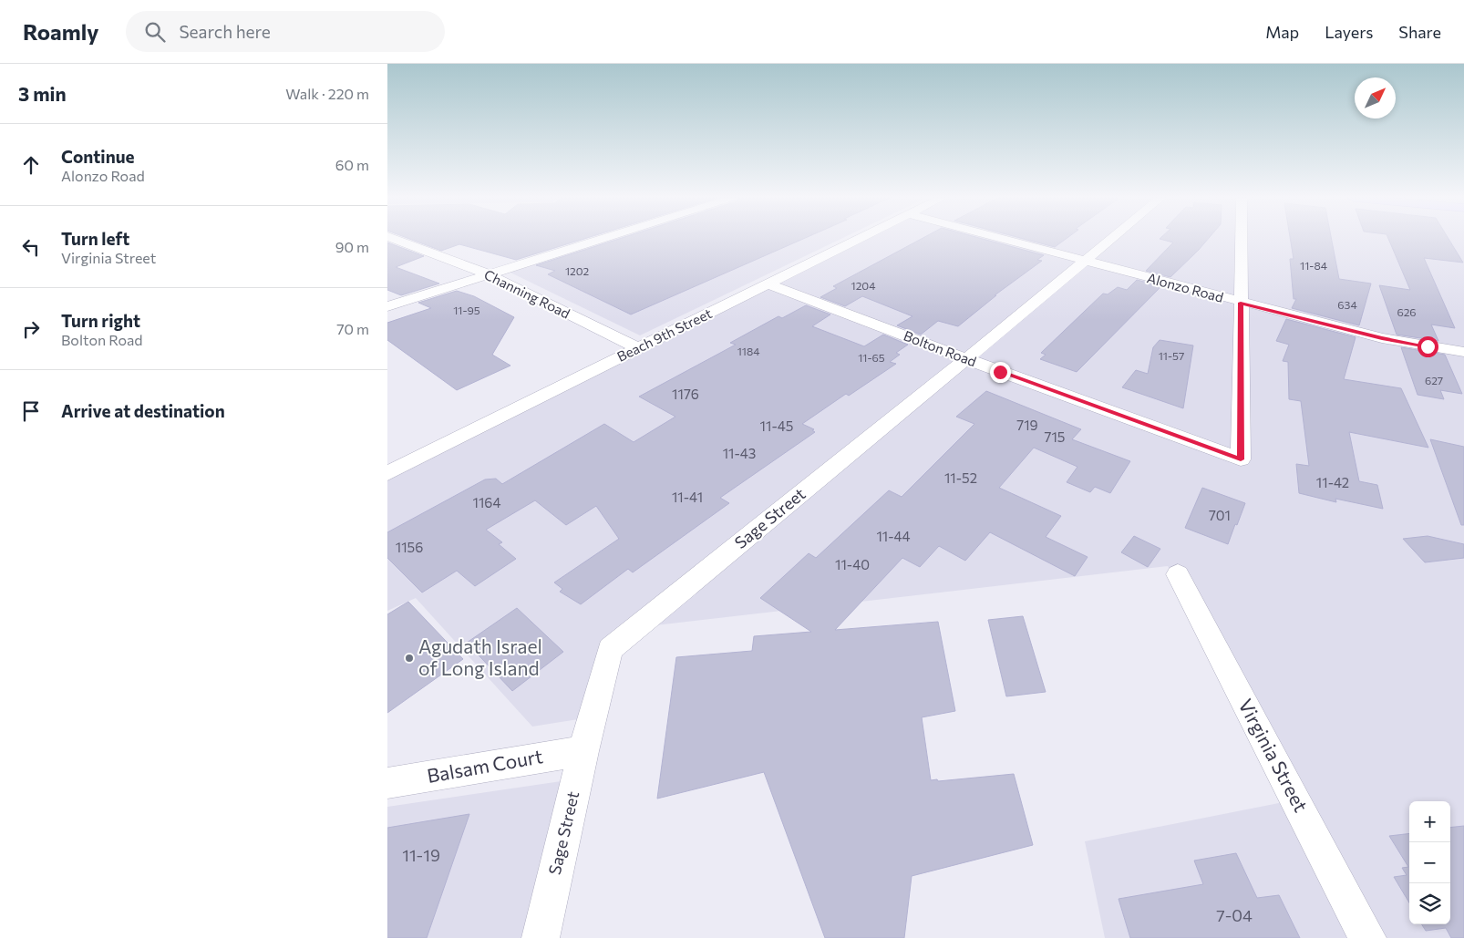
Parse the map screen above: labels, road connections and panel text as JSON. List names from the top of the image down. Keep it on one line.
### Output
{"streets":{"street":["Alonzo Road","Channing Road","Beach 9th Street","Bolton Road","Sage Street","Virginia Street","Balsam Court"]},"crossings":[["Alonzo Road","Sage Street"],["Channing Road","Beach 9th Street"],["Beach 9th Street","Bolton Road"],["Bolton Road","Sage Street"],["Sage Street","Balsam Court"]],"places":["Agudath Israel of Long Island"],"house_numbers":["11-84","1202","1204","634","11-95","626","1184","11-57","11-65","627","1176","719","11-45","715","11-43","11-52","11-42","11-41","1164","701","11-44","1156","11-40","11-19","7-04"],"north":"top right","page":{"header":"Roamly","search":"Search here","nav":["Map","Layers","Share"],"heading":["3 min","Walk · 220 m"],"list":[["Continue","Alonzo Road","60 m"],["Turn left","Virginia Street","90 m"],["Turn right","Bolton Road","70 m"],"Arrive at destination"],"map_buttons":["+","−"]}}
